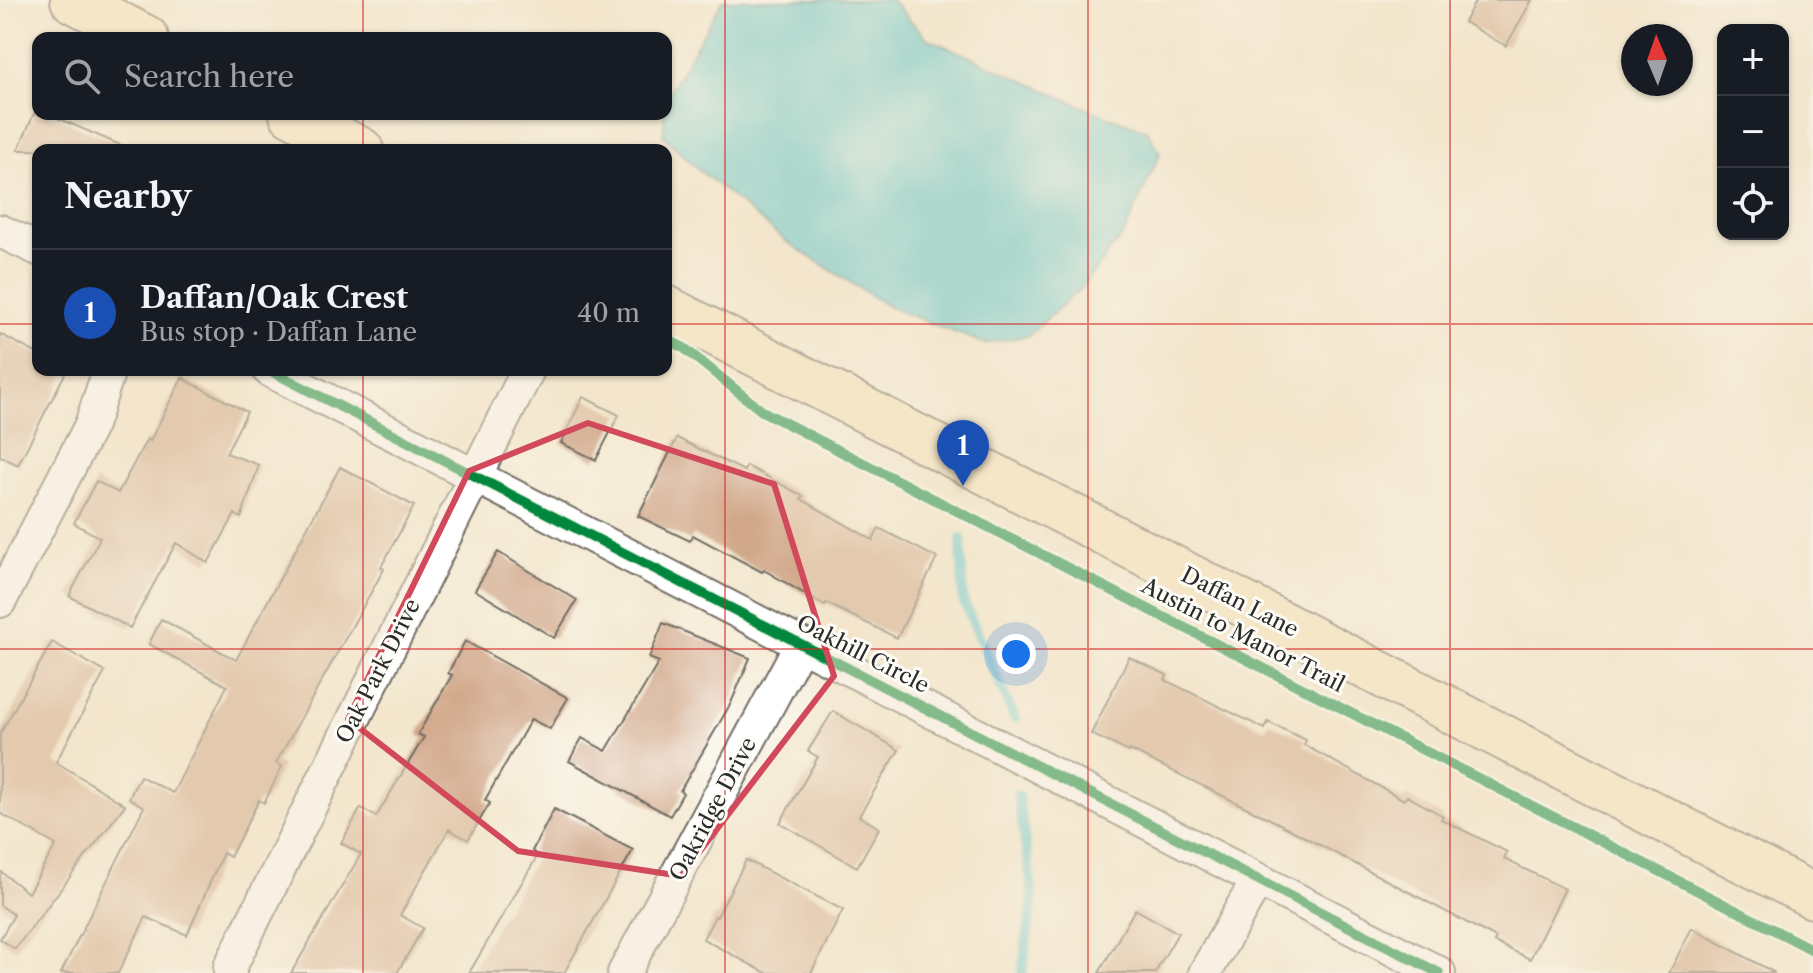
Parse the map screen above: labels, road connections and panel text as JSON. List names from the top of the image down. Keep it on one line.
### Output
{"streets":{"street":["Daffan Lane","Oakhill Circle","Oak Park Drive","Oakridge Drive"],"cycle path":["Austin to Manor Trail"]},"crossings":[["Oakhill Circle","Oak Park Drive"],["Oakhill Circle","Oakridge Drive"]],"north":"top","page":{"map_buttons":["+","−"],"search":"Search here","heading":"Nearby","list":[{"mark":"1","name":"Daffan/Oak Crest","note":"Bus stop · Daffan Lane","value":"40 m"}],"pins":"1"}}
